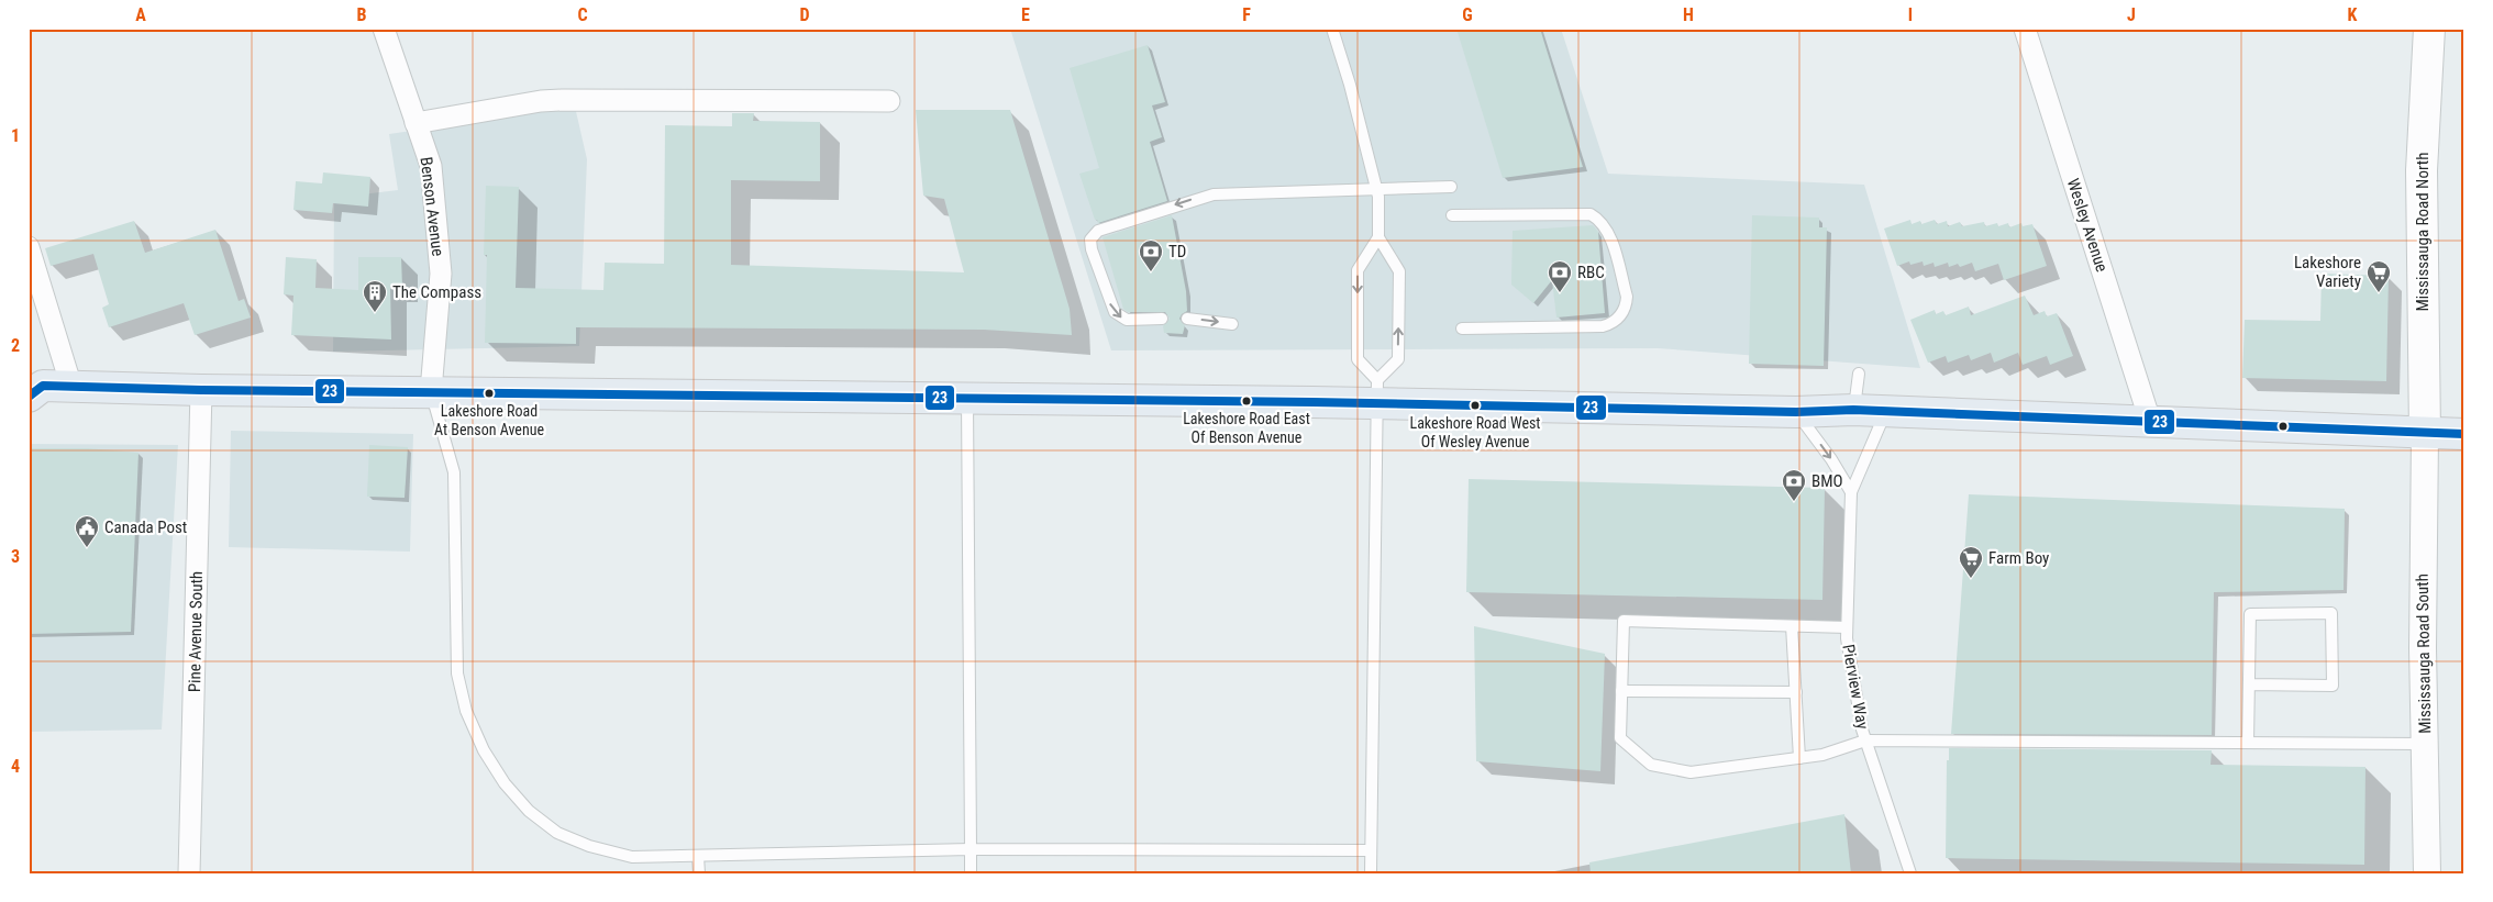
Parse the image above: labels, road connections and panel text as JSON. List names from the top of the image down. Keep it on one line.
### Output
{"streets":{"main road":["Mississauga Road North"],"street":["Benson Avenue","Wesley Avenue","Pine Avenue South","Mississauga Road South"],"lane":["Pierview Way"]},"crossings":[["Mississauga Road North","Mississauga Road South"]],"places":{"bank":["TD","RBC","BMO"],"supermarket":["Lakeshore Variety","Farm Boy"],"building":["The Compass"],"other":["Lakeshore Road At Benson Avenue","Lakeshore Road East Of Benson Avenue","Lakeshore Road West Of Wesley Avenue"],"public building":["Canada Post"]},"lines":["transit line 23"],"grid":{"columns":["A","B","C","D","E","F","G","H","I","J","K"],"rows":["1","2","3","4"]}}
